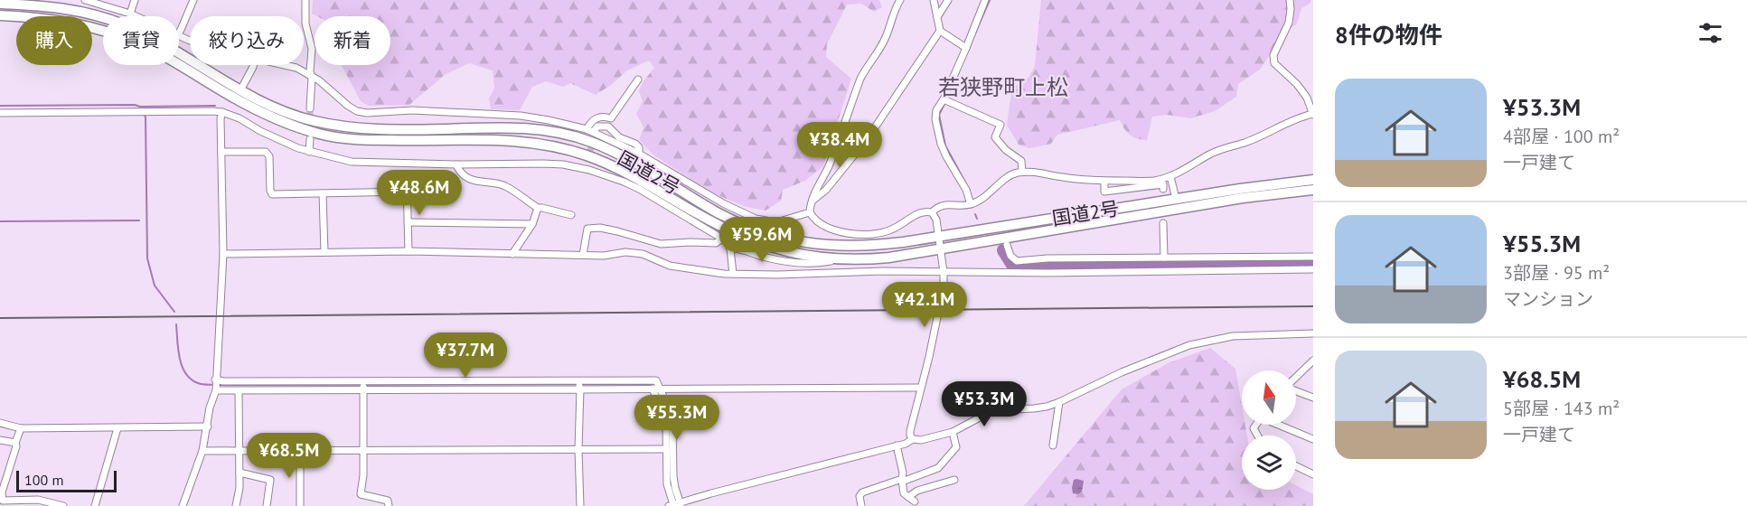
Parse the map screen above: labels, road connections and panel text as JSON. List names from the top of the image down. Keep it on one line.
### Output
{"streets":{"highway":["国道2号"]},"districts":["若狭野町上松"],"scale_bar":"100 m","north":"top","page":{"heading":"8件の物件","chip":["購入","賃貸","絞り込み","新着"],"list":[{"name":"¥53.3M","note":"4部屋 · 100 m² · 一戸建て"},{"name":"¥55.3M","note":"3部屋 · 95 m² · マンション"},{"name":"¥68.5M","note":"5部屋 · 143 m² · 一戸建て"}],"price":["¥38.4M","¥48.6M","¥59.6M","¥42.1M","¥37.7M","¥53.3M","¥55.3M","¥68.5M"],"scale":"100 m"}}
